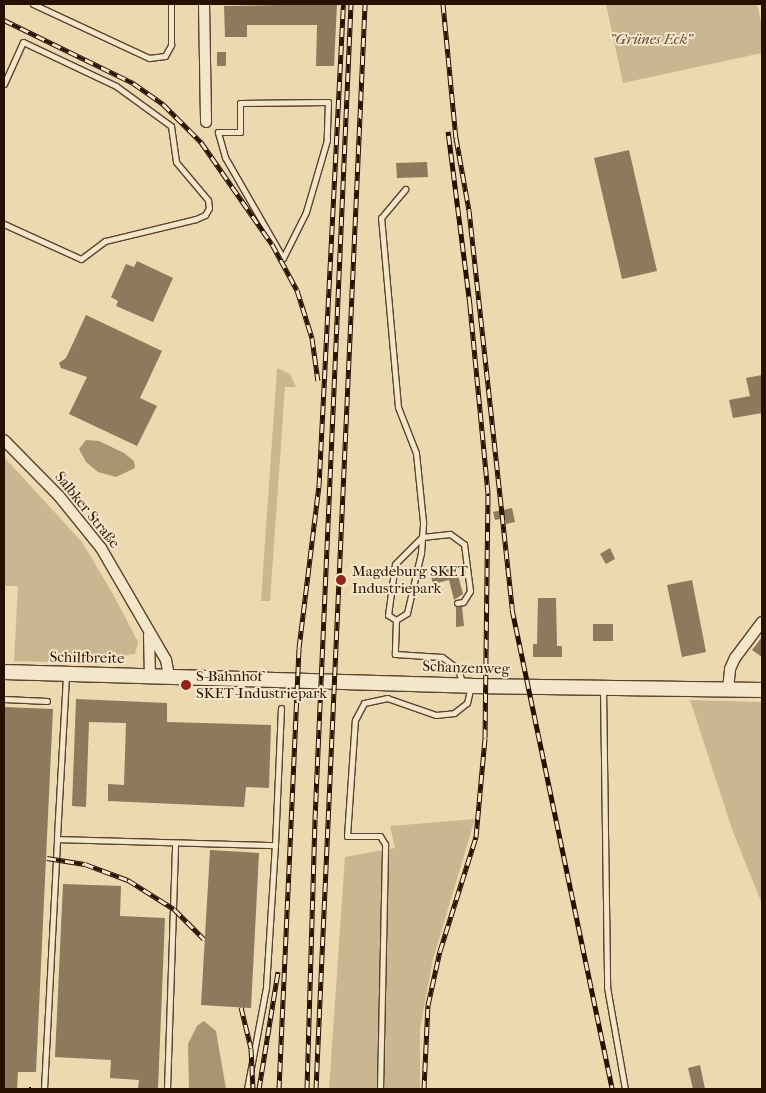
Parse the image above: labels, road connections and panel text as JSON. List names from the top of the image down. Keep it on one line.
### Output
{"streets":{"main road":["Schilfbreite","Schanzenweg"],"street":["Salbker Straße"]},"crossings":[["Salbker Straße","Schilfbreite"],["Salbker Straße","Schanzenweg"],["Schilfbreite","Schanzenweg"]],"parks":["\"Grünes Eck\""],"places":["Magdeburg SKET Industriepark","S-Bahnhof SKET-Industriepark"]}
